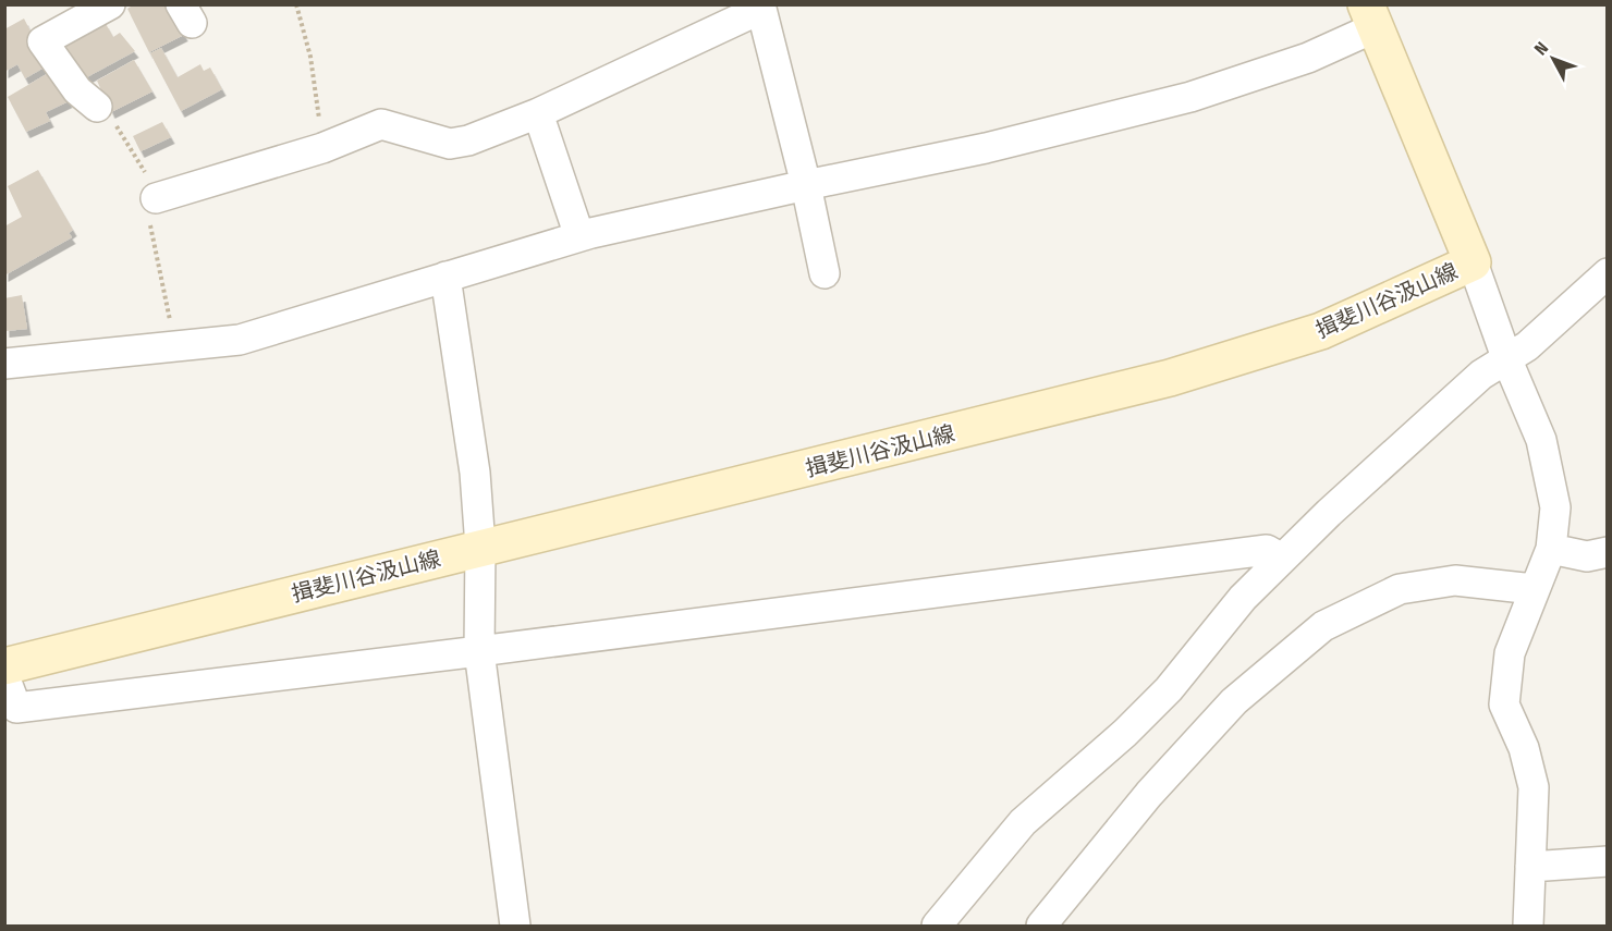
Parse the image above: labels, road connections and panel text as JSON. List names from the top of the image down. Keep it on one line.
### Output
{"streets":{"main road":["揖斐川谷汲山線"]},"north":"top left"}
